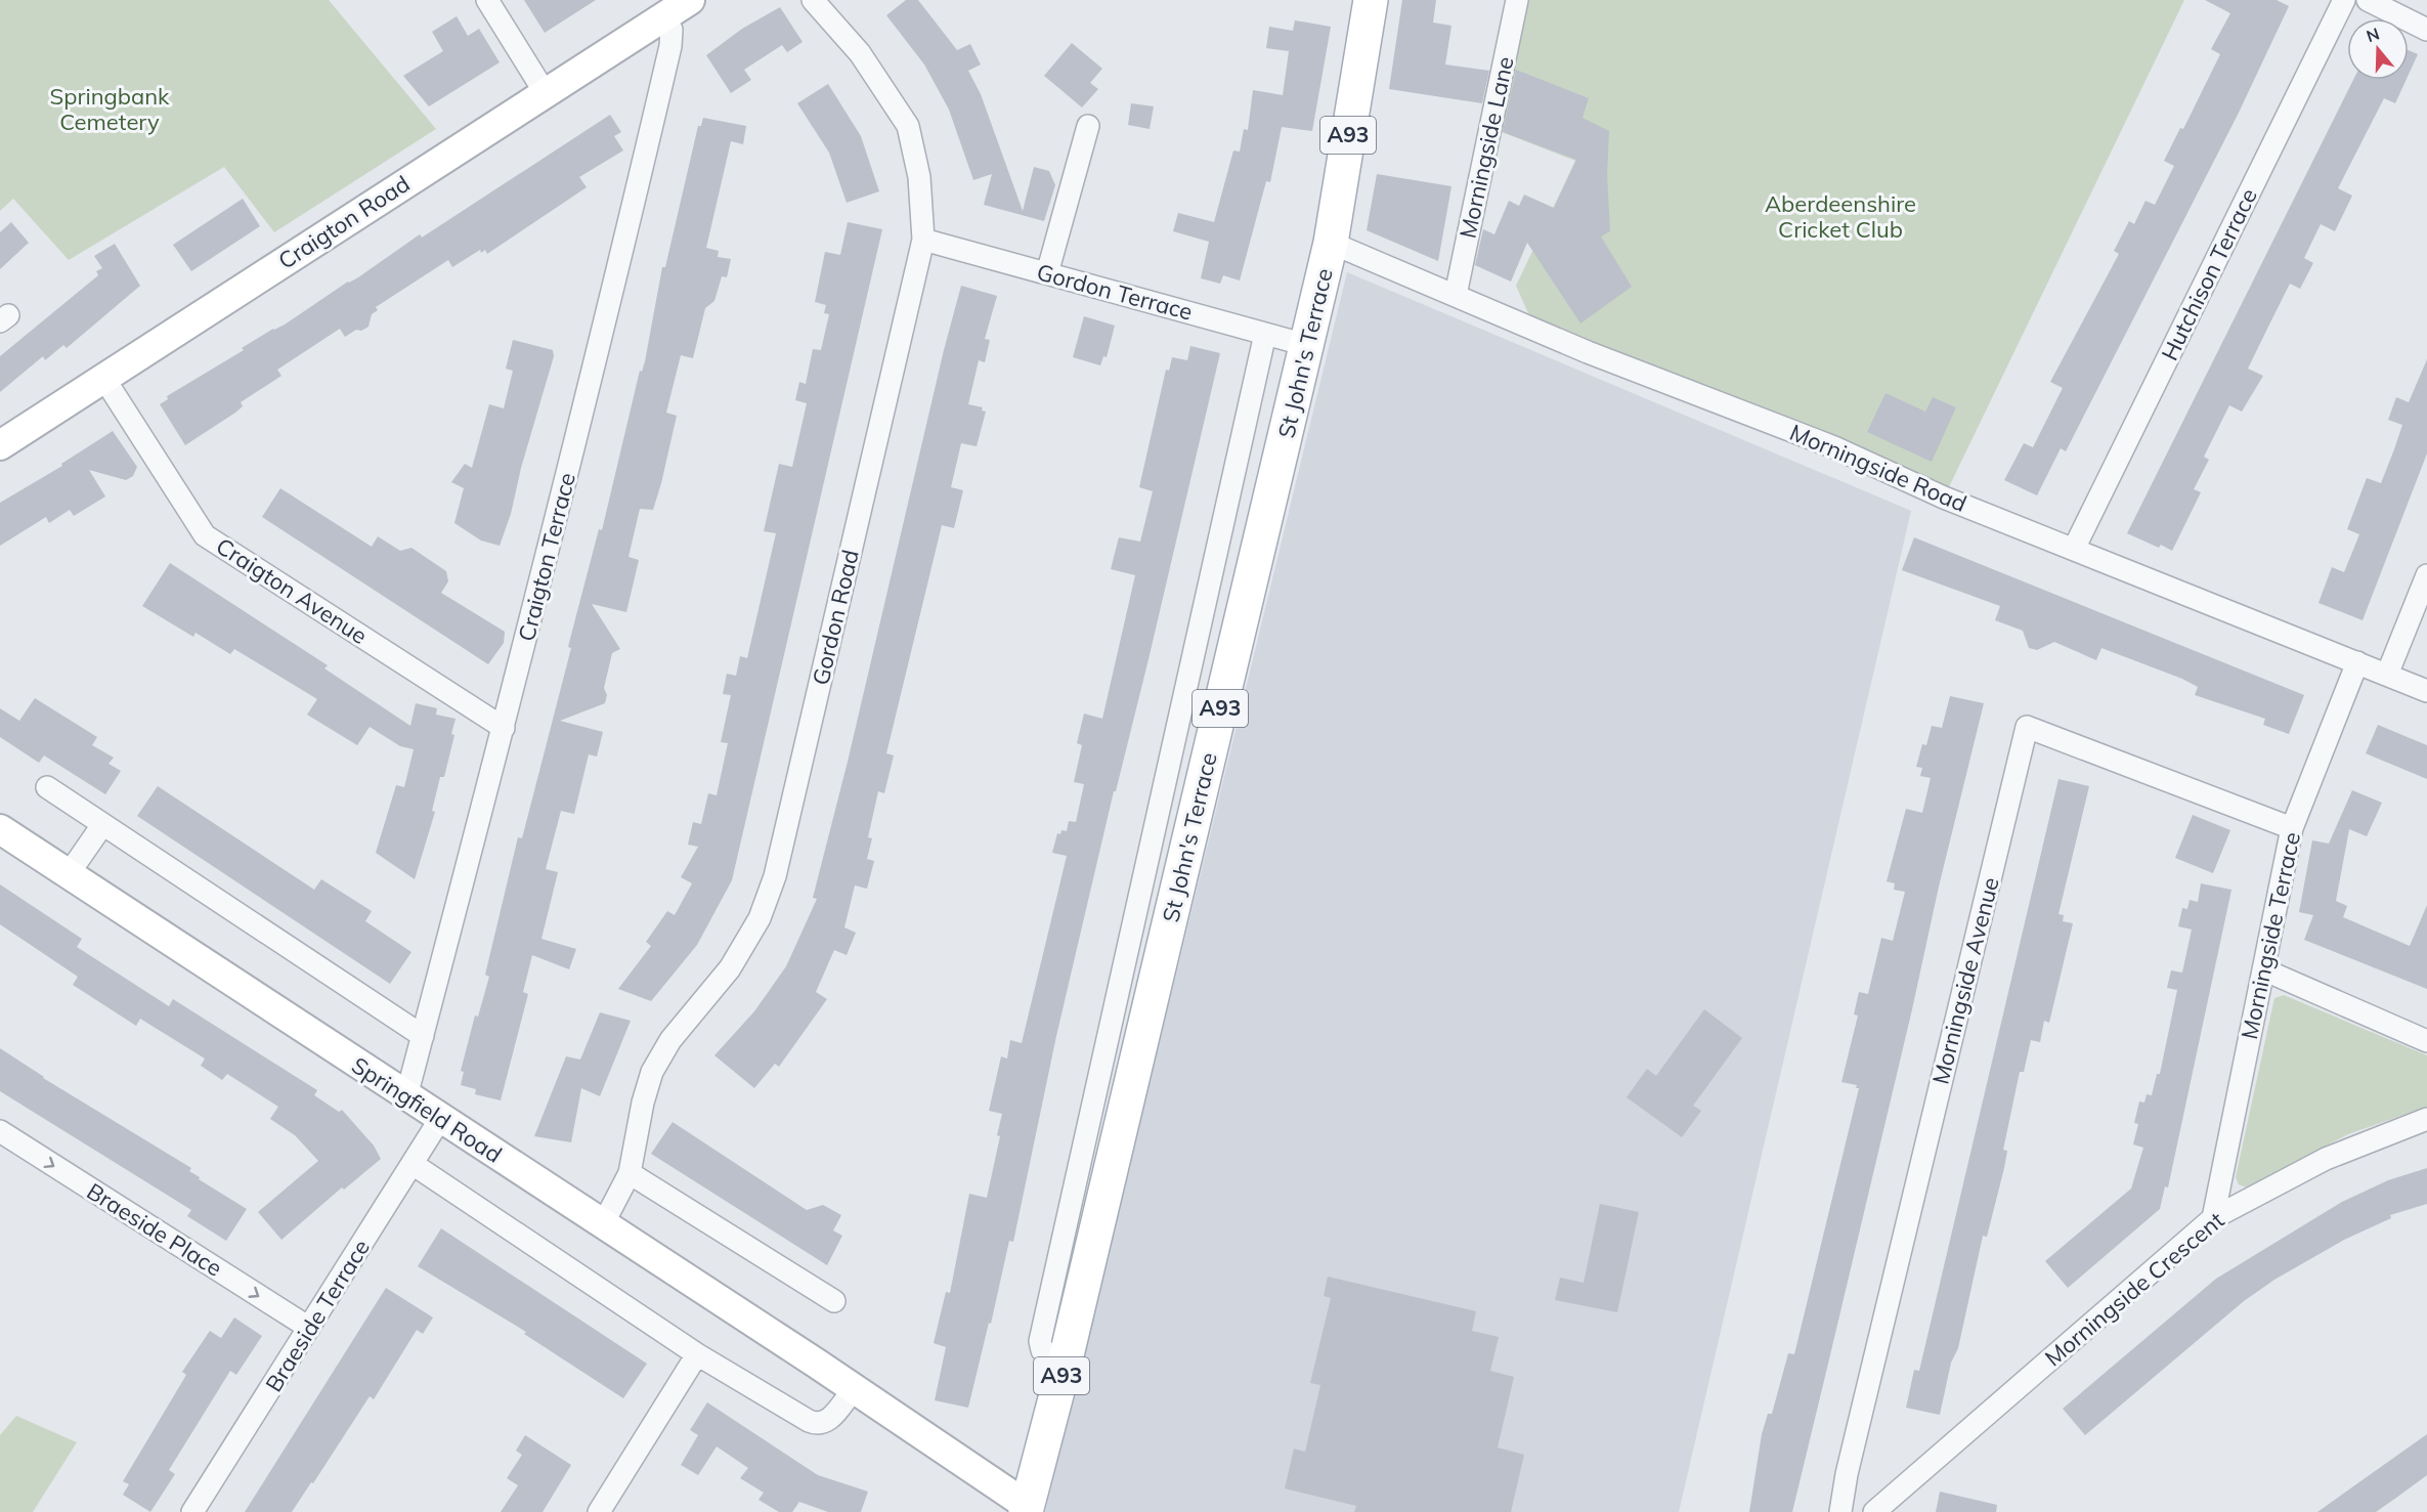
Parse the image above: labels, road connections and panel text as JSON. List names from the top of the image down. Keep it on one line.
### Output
{"streets":{"main road":["A93","St John's Terrace"],"street":["Morningside Lane","Craigton Road","Hutchison Terrace","Gordon Terrace","Morningside Road","Craigton Terrace","Craigton Avenue","Gordon Road","Morningside Terrace","Morningside Avenue","Springfield Road","Braeside Place","Morningside Crescent","Braeside Terrace"]},"crossings":[["A93","St John's Terrace"],["A93","Morningside Road"],["Morningside Lane","Morningside Road"],["Craigton Road","Craigton Terrace"],["Craigton Road","Craigton Avenue"],["Hutchison Terrace","Morningside Road"],["Gordon Terrace","St John's Terrace"],["Gordon Terrace","Gordon Road"],["St John's Terrace","Morningside Road"],["St John's Terrace","Springfield Road"],["Morningside Road","Morningside Terrace"],["Craigton Terrace","Craigton Avenue"],["Craigton Terrace","Springfield Road"],["Gordon Road","Springfield Road"],["Morningside Terrace","Morningside Avenue"],["Morningside Terrace","Morningside Crescent"],["Springfield Road","Braeside Terrace"],["Braeside Place","Braeside Terrace"]],"one_way":["Braeside Place"],"parks":["Springbank Cemetery","Aberdeenshire Cricket Club"],"north":"top"}
